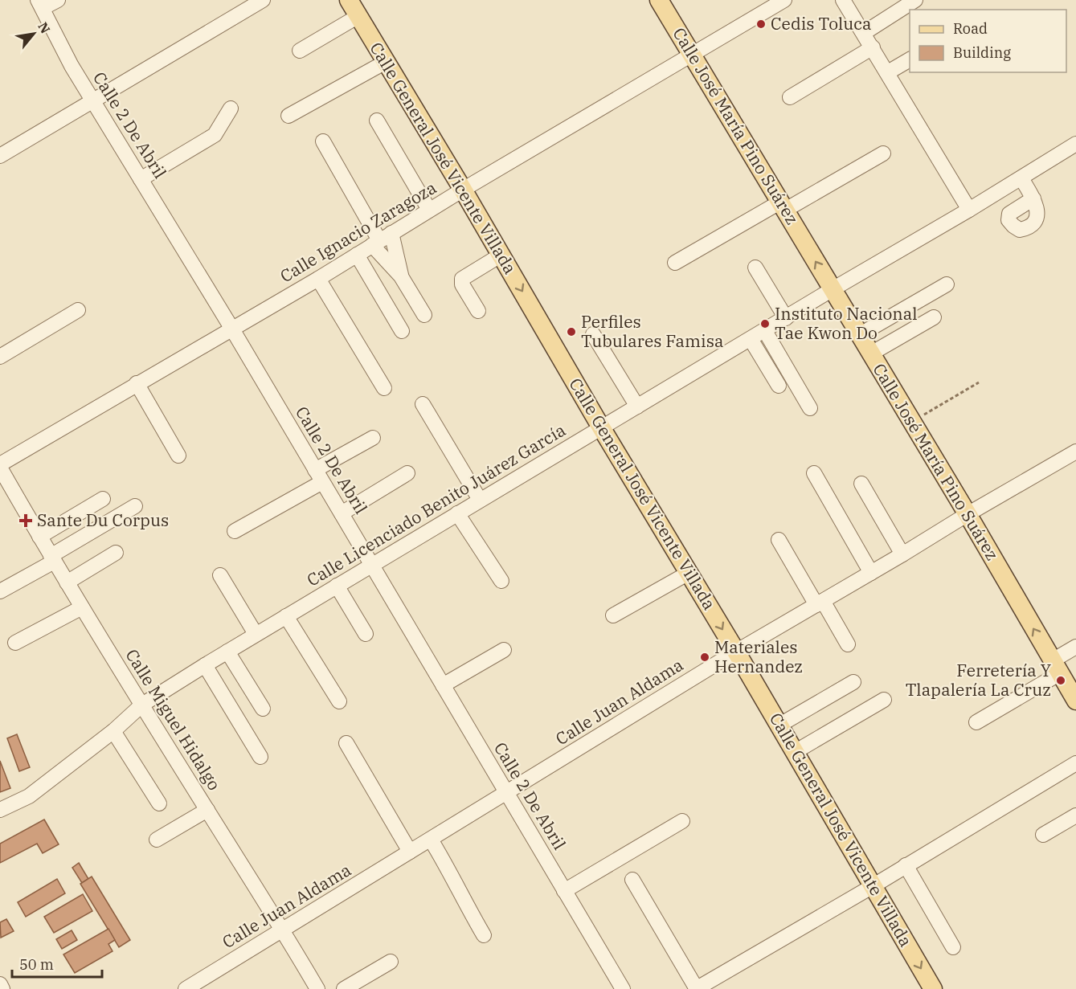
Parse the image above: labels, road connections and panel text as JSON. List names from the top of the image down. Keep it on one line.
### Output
{"streets":{"main road":["Calle José María Pino Suárez","Calle General José Vicente Villada"],"street":["Calle 2 De Abril","Calle Ignacio Zaragoza","Calle Licenciado Benito Juárez García","Calle Juan Aldama","Calle Miguel Hidalgo"]},"crossings":[["Calle 2 De Abril","Calle Ignacio Zaragoza"],["Calle 2 De Abril","Calle Licenciado Benito Juárez García"],["Calle 2 De Abril","Calle Juan Aldama"],["Calle José María Pino Suárez","Calle Ignacio Zaragoza"],["Calle José María Pino Suárez","Calle Licenciado Benito Juárez García"],["Calle José María Pino Suárez","Calle Juan Aldama"],["Calle General José Vicente Villada","Calle Ignacio Zaragoza"],["Calle General José Vicente Villada","Calle Licenciado Benito Juárez García"],["Calle General José Vicente Villada","Calle Juan Aldama"],["Calle Ignacio Zaragoza","Calle Miguel Hidalgo"],["Calle Licenciado Benito Juárez García","Calle Miguel Hidalgo"],["Calle Juan Aldama","Calle Miguel Hidalgo"]],"one_way":["Calle General José Vicente Villada"],"places":{"other":["Cedis Toluca","Instituto Nacional Tae Kwon Do","Perfiles Tubulares Famisa","Materiales Hernandez","Ferretería Y Tlapalería La Cruz"],"health":["Sante Du Corpus"]},"legend":["Road","Building"],"scale_bar":"50 m","north":"top right"}
